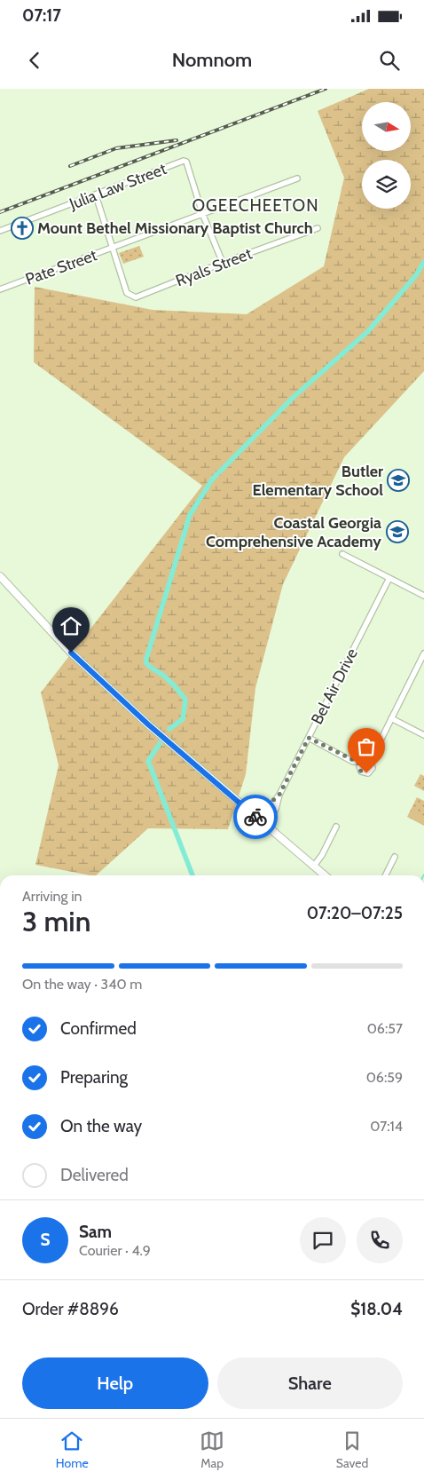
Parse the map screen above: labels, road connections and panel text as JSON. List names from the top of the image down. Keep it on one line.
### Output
{"streets":{"street":["Julia Law Street","Pate Street","Ryals Street","Bel Air Drive"]},"crossings":[["Julia Law Street","Pate Street"],["Pate Street","Ryals Street"]],"districts":["OGEECHEETON"],"places":{"church":["Mount Bethel Missionary Baptist Church"],"school or university":["Butler Elementary School","Coastal Georgia Comprehensive Academy"]},"north":"right","page":{"status":"07:17","header":"Nomnom","heading":["3 min","Arriving in","07:20–07:25"],"panel":["Sam","Courier · 4.9","Order #8896","$18.04"],"bar":"On the way · 340 m","list":[["Confirmed","06:57"],["Preparing","06:59"],["On the way","07:14"],"Delivered"],"round":"S","buttons":["Help","Share"],"tabs":["Home","Map","Saved"]}}
